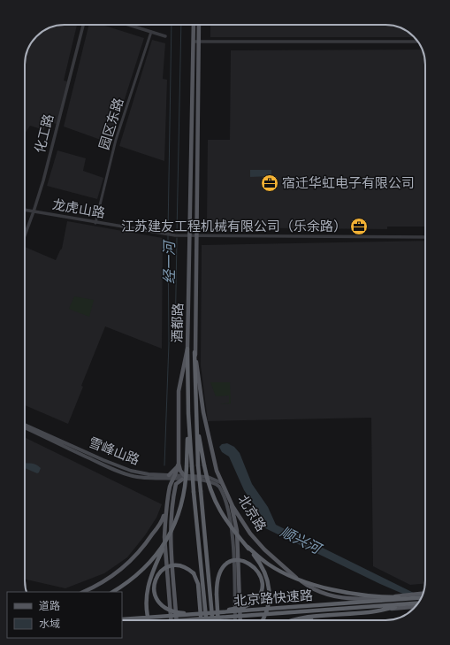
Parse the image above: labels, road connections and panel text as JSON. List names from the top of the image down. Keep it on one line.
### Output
{"streets":{"highway":["酒都路","北京路快速路"],"main road":["雪峰山路","北京路"],"street":["园区东路","化工路","龙虎山路"]},"crossings":[["园区东路","龙虎山路"],["化工路","龙虎山路"],["龙虎山路","酒都路"],["酒都路","北京路"],["雪峰山路","北京路"]],"water":["经一河","顺兴河"],"places":{"office":["宿迁华虹电子有限公司","江苏建友工程机械有限公司（乐余路）"]},"legend":["道路","水域"]}
